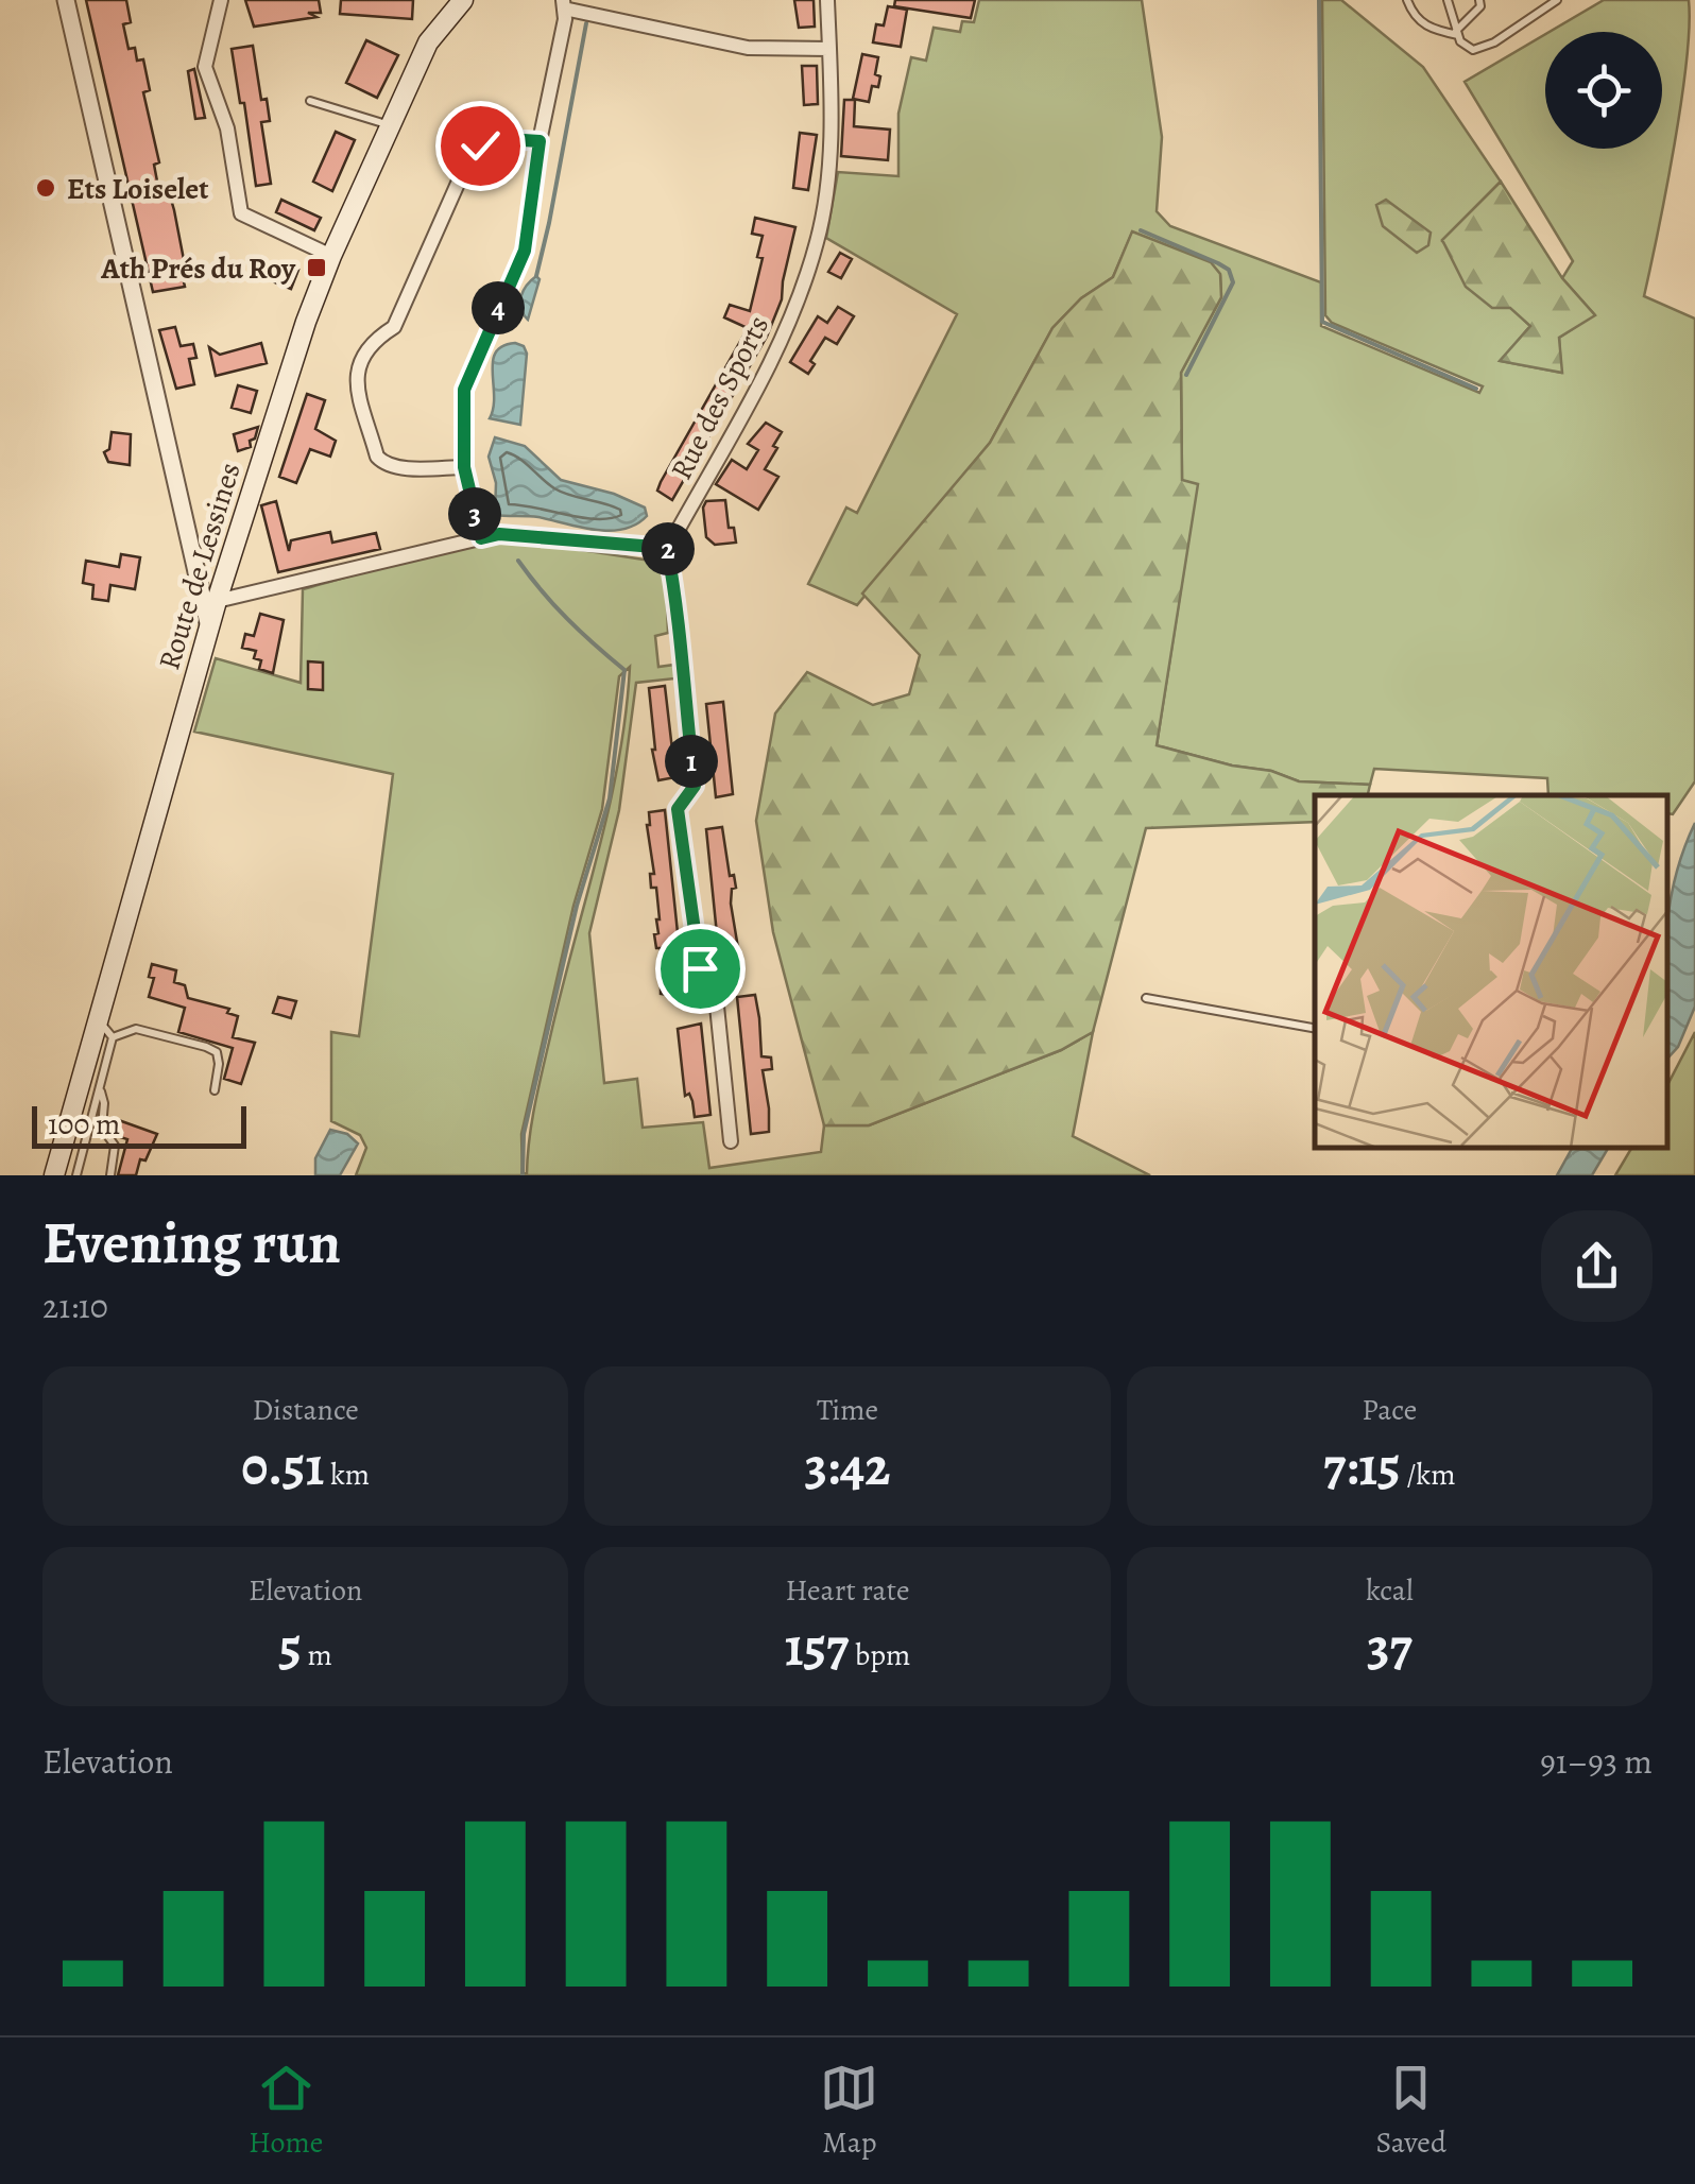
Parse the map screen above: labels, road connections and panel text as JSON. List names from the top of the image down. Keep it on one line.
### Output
{"streets":{"main road":["Route de Lessines"],"street":["Rue des Sports"]},"places":{"other":["Ets Loiselet"],"transit":["Ath Prés du Roy"]},"scale_bar":"100 m","page":{"pins":["4","3","2","1"],"scale":"100 m","heading":["Evening run","21:10"],"stats":[["Distance","0.51 km"],["Time","3:42"],["Pace","7:15 /km"],["Elevation","5 m"],["Heart rate","157 bpm"],["kcal","37"]],"chart":["Elevation","91–93 m"],"tabs":["Home","Map","Saved"]}}
